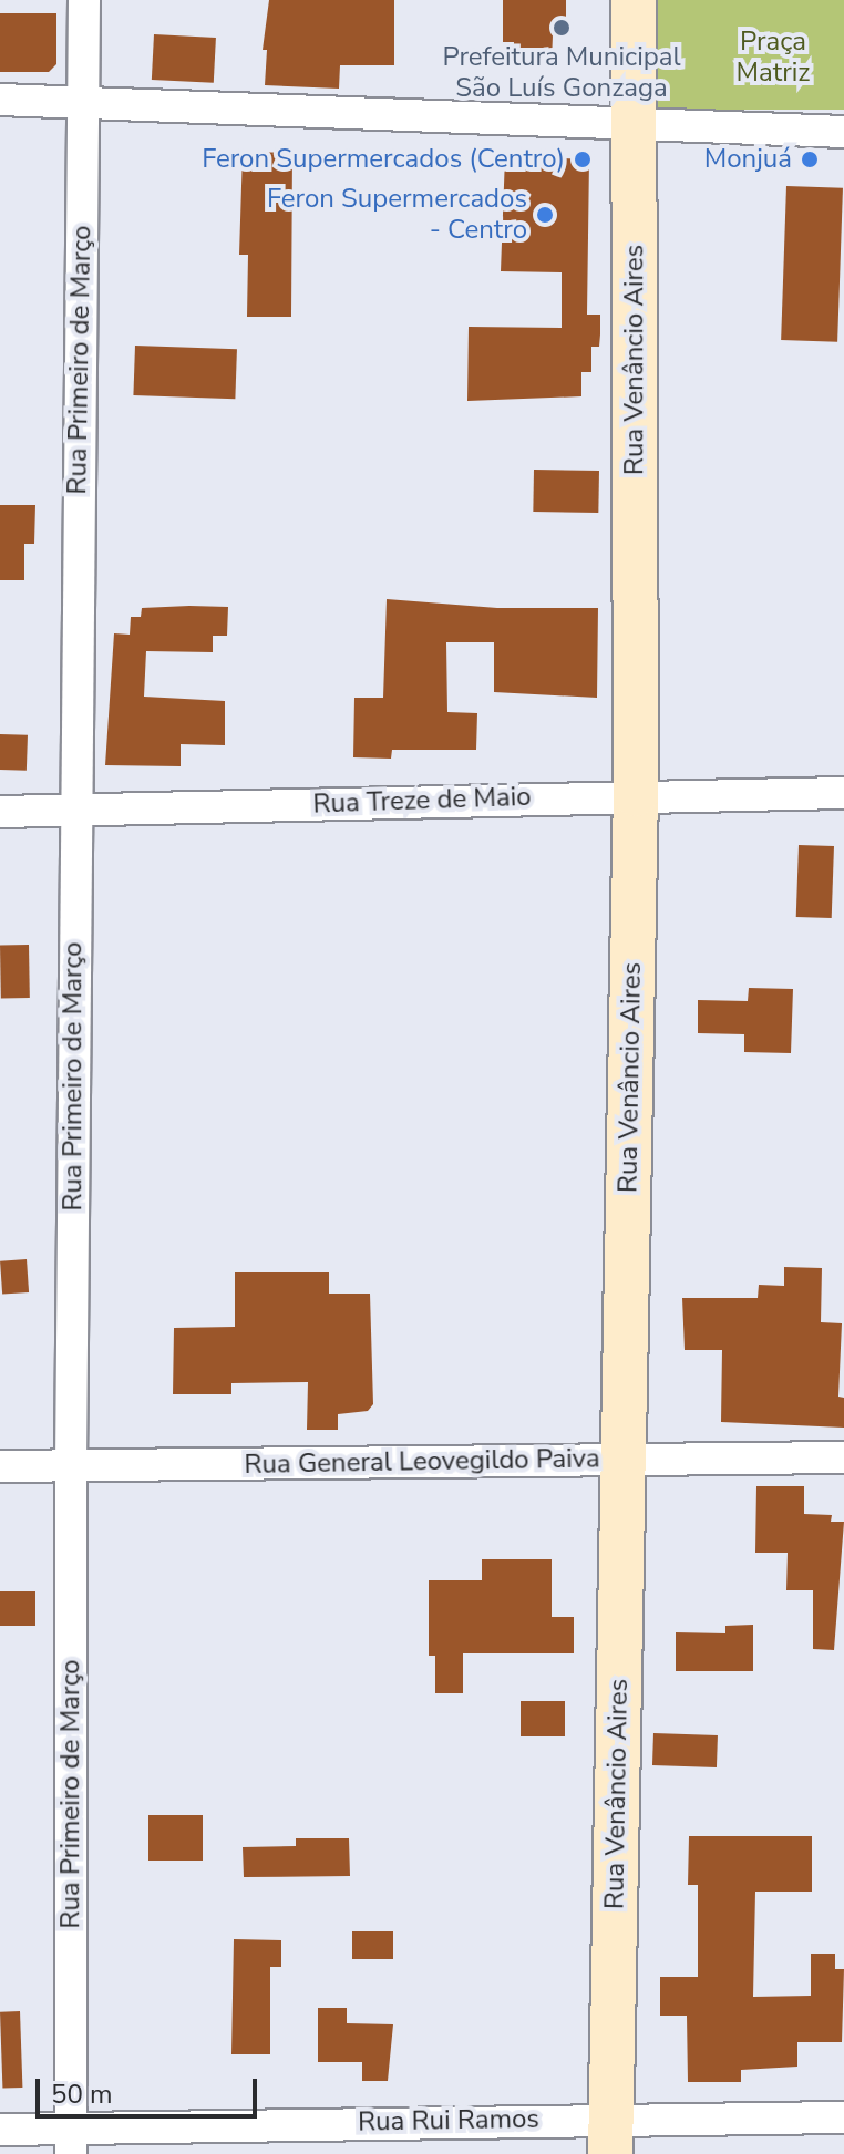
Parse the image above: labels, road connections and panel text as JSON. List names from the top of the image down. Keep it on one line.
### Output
{"streets":{"main road":["Rua Venâncio Aires"],"street":["Rua Primeiro de Março","Rua Treze de Maio","Rua General Leovegildo Paiva","Rua Rui Ramos"]},"crossings":[["Rua Primeiro de Março","Rua Treze de Maio"],["Rua Primeiro de Março","Rua General Leovegildo Paiva"],["Rua Primeiro de Março","Rua Rui Ramos"],["Rua Venâncio Aires","Rua Treze de Maio"],["Rua Venâncio Aires","Rua General Leovegildo Paiva"],["Rua Venâncio Aires","Rua Rui Ramos"]],"parks":["Praça Matriz"],"places":["Prefeitura Municipal São Luís Gonzaga","Feron Supermercados (Centro)","Monjuá","Feron Supermercados - Centro"],"scale_bar":"50 m"}
